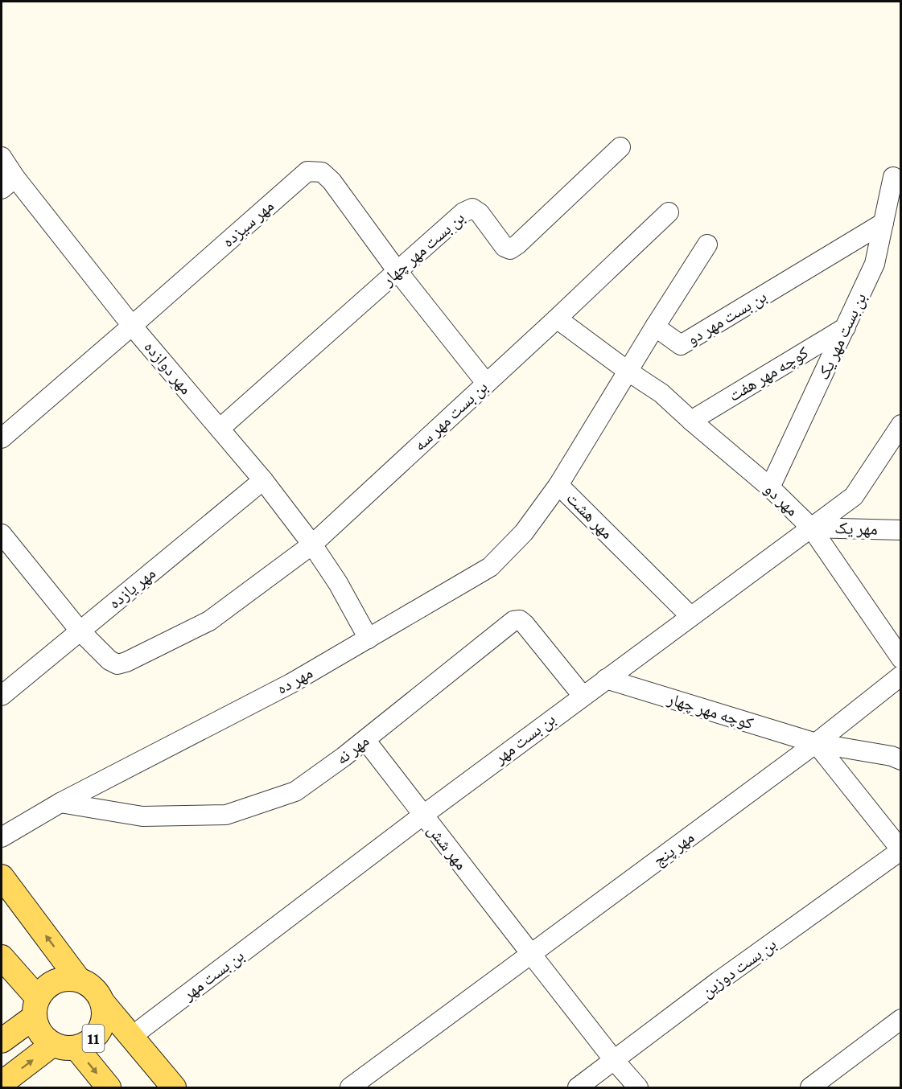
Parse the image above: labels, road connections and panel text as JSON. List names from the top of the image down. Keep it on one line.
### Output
{"streets":{"main road":["11"],"street":["مهر سیزده","بن بست مهر چهار","بن بست مهر دو","بن بست مهر یک","مهر دوازده","کوچه مهر هفت","بن بست مهر سه","مهر دو","مهر هشت","مهر یک","مهر یازده","مهر ده","کوچه مهر چهار","بن بست مهر","مهر نه","مهر شش","مهر پنج","بن بست دوزین"]},"crossings":[["مهر سیزده","بن بست مهر چهار"],["مهر سیزده","مهر دوازده"],["مهر سیزده","بن بست مهر سه"],["بن بست مهر چهار","مهر دوازده"],["بن بست مهر دو","بن بست مهر یک"],["بن بست مهر دو","مهر هشت"],["بن بست مهر یک","کوچه مهر هفت"],["بن بست مهر یک","مهر دو"],["مهر دوازده","بن بست مهر سه"],["مهر دوازده","مهر یازده"],["کوچه مهر هفت","مهر دو"],["بن بست مهر سه","مهر دو"],["بن بست مهر سه","مهر یازده"],["مهر دو","مهر هشت"],["مهر دو","مهر یک"],["مهر دو","بن بست مهر"],["مهر هشت","مهر ده"],["مهر هشت","بن بست مهر"],["مهر یک","بن بست مهر"],["مهر ده","مهر نه"],["کوچه مهر چهار","بن بست مهر"],["کوچه مهر چهار","مهر پنج"],["بن بست مهر","مهر نه"],["بن بست مهر","مهر شش"],["بن بست مهر","11"],["مهر نه","مهر شش"],["مهر شش","مهر پنج"]]}
